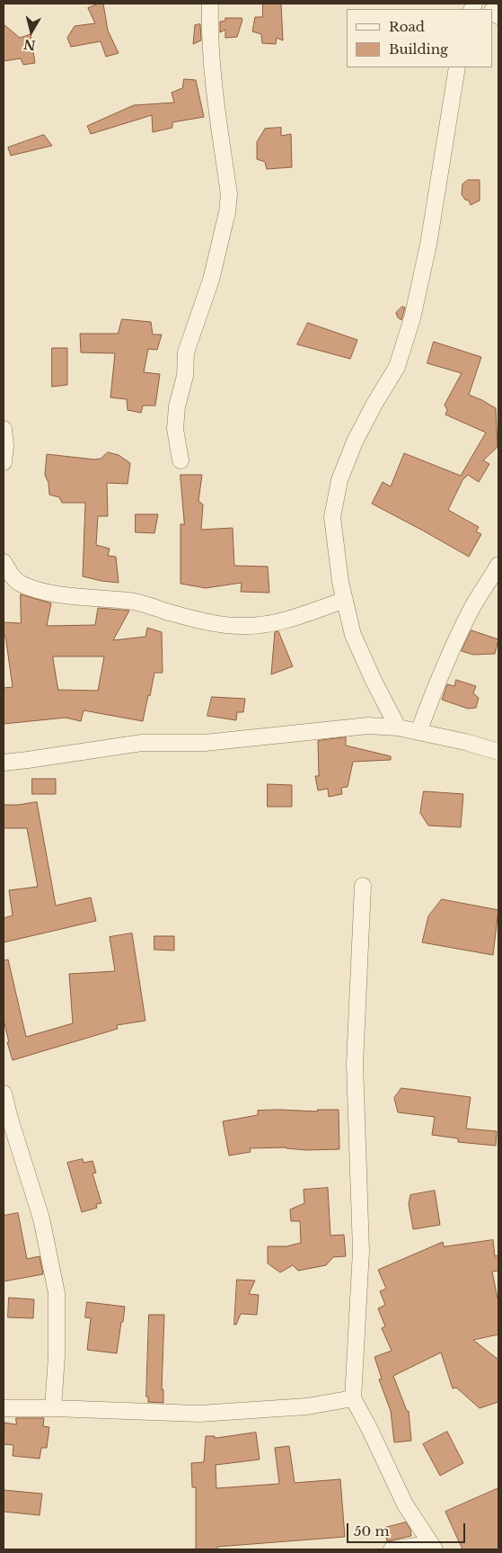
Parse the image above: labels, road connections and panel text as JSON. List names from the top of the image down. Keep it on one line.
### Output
{"legend":["Road","Building"],"scale_bar":"50 m","north":"bottom"}
